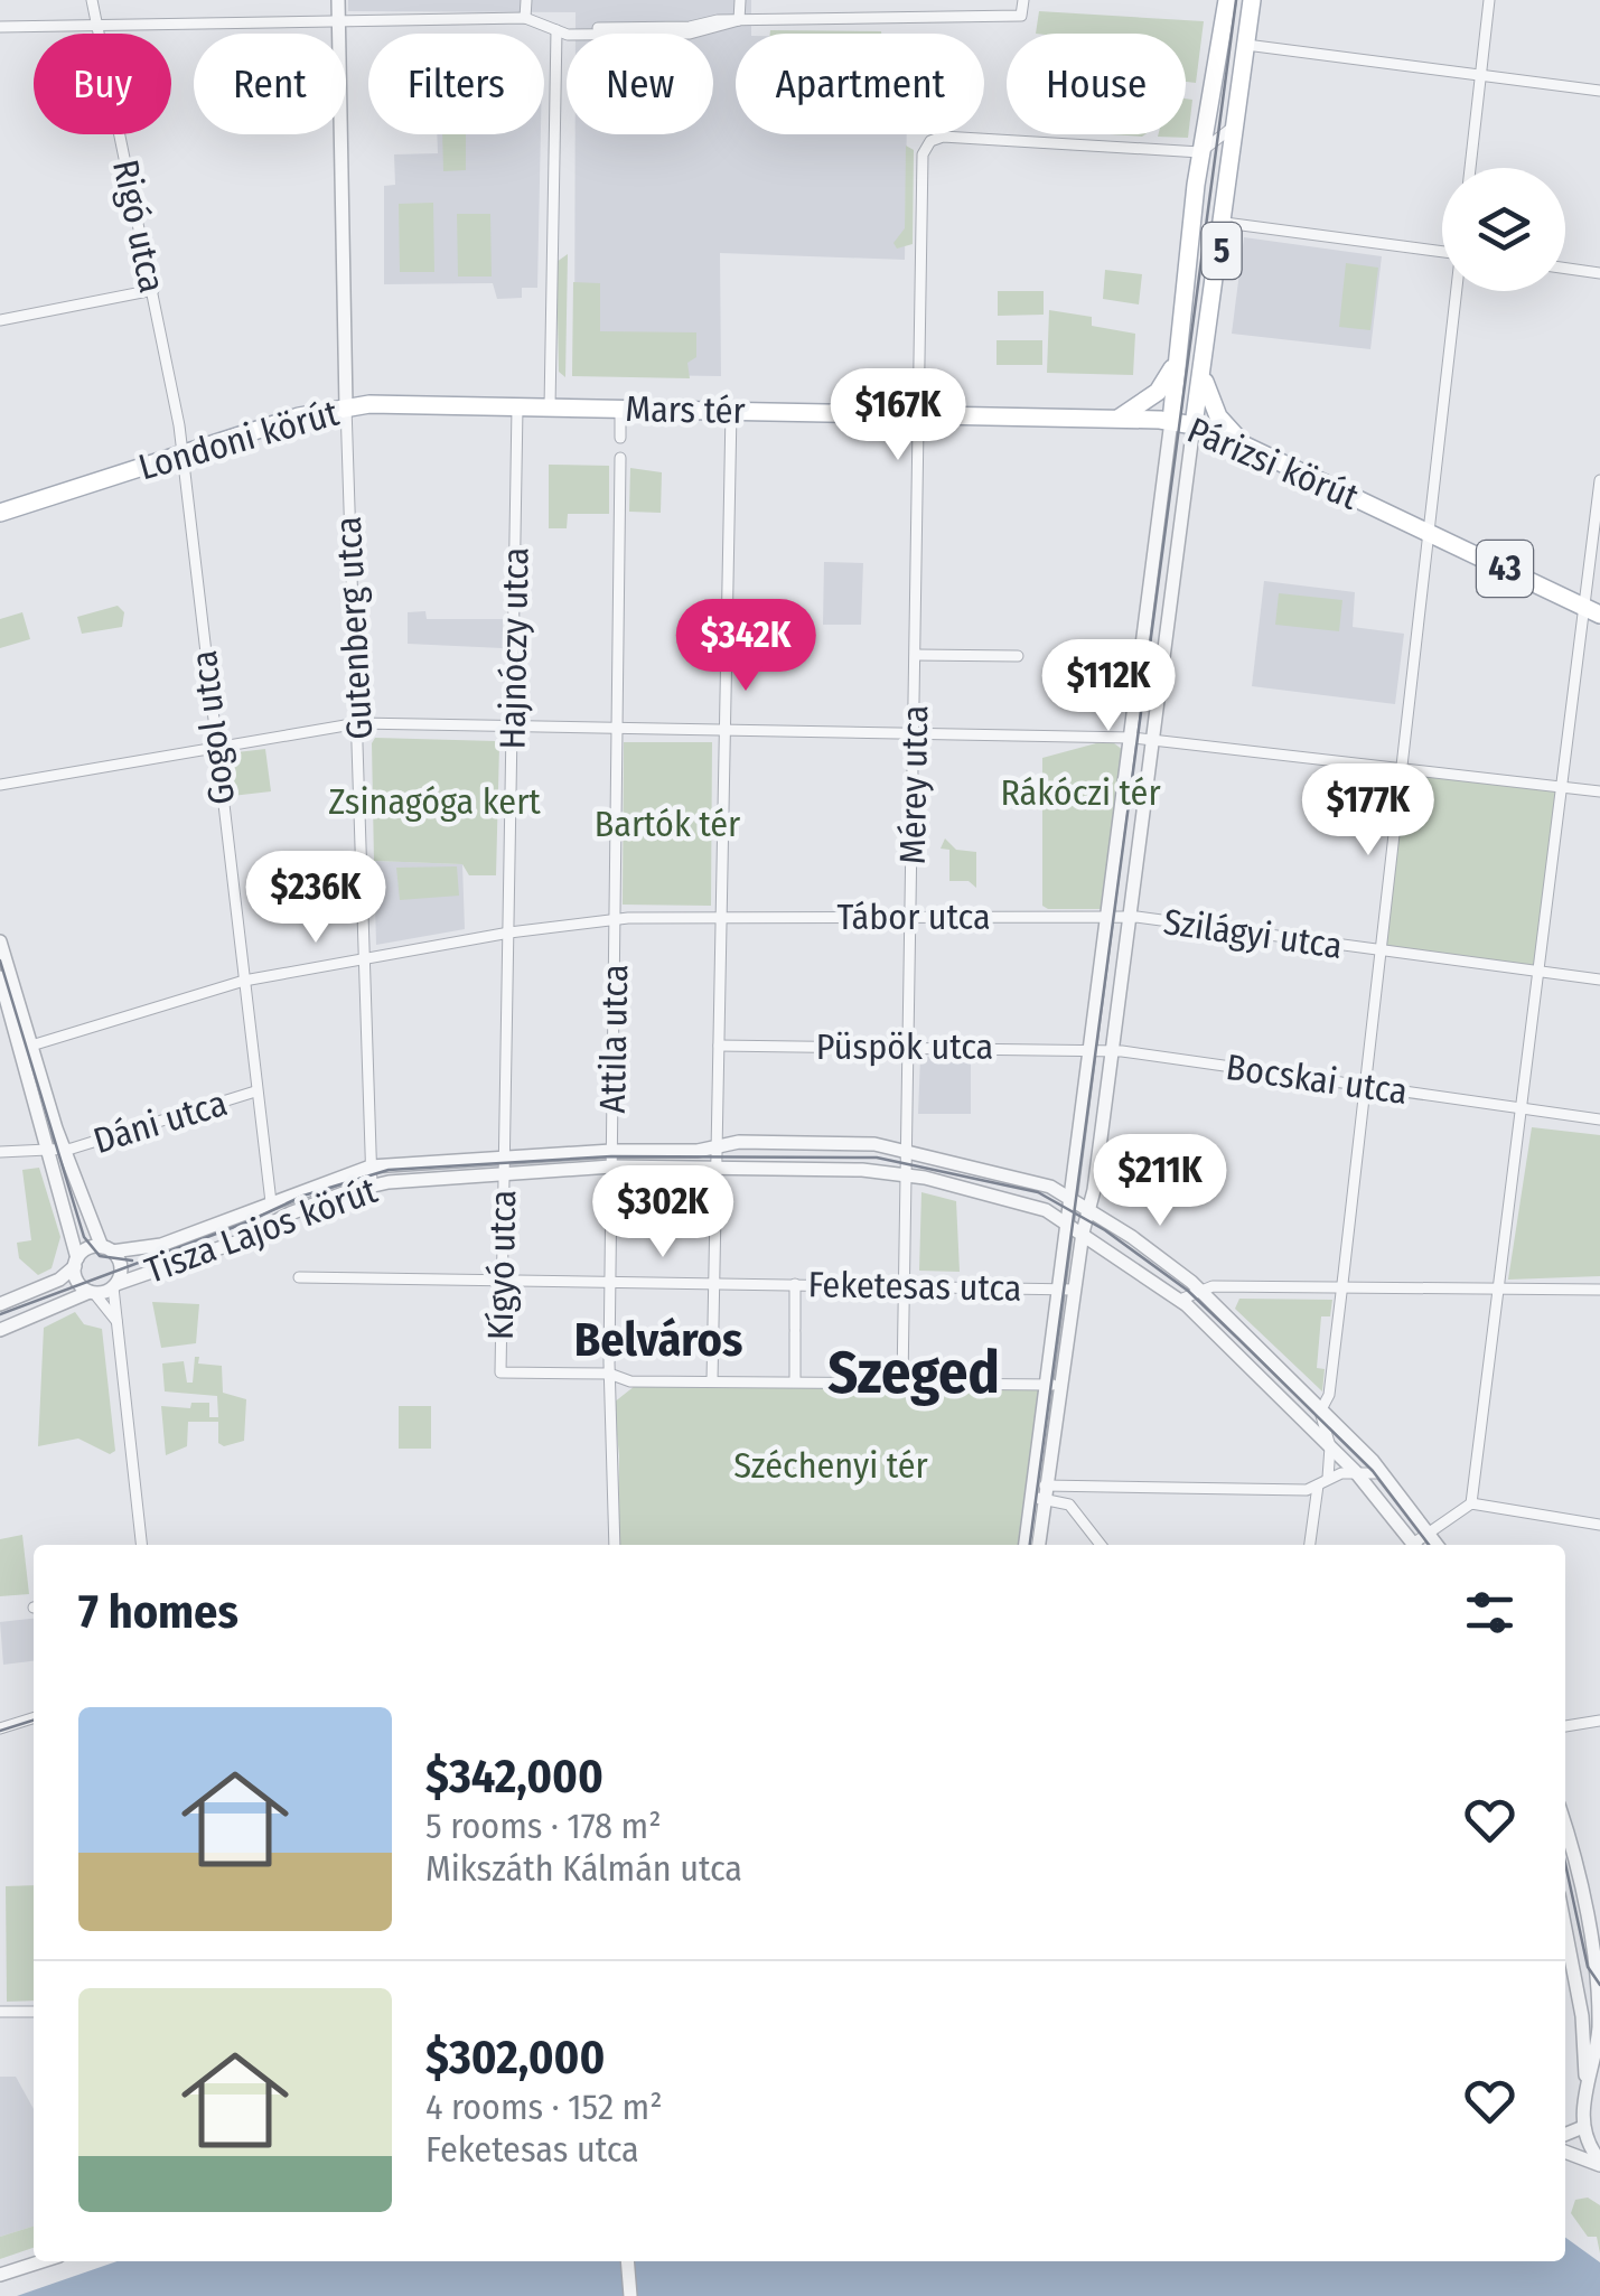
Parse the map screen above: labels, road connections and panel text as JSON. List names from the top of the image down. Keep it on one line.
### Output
{"streets":{"main road":["5","Mars tér","Londoni körút","Párizsi körút","43"],"street":["Rigó utca","Gutenberg utca","Hajnóczy utca","Gogol utca","Mérey utca","Tábor utca","Szilágyi utca","Attila utca","Püspök utca","Bocskai utca","Dáni utca","Tisza Lajos körút","Kígyó utca","Feketesas utca"]},"crossings":[["Rigó utca","Londoni körút"],["Rigó utca","Gogol utca"],["5","Párizsi körút"],["Mars tér","Londoni körút"],["Mars tér","Párizsi körút"],["Mars tér","Mérey utca"],["Londoni körút","Gutenberg utca"],["Londoni körút","Hajnóczy utca"],["Londoni körút","Gogol utca"],["Párizsi körút","Mérey utca"],["Gutenberg utca","Tisza Lajos körút"],["Hajnóczy utca","Tisza Lajos körút"],["Hajnóczy utca","Kígyó utca"],["Gogol utca","Dáni utca"],["Gogol utca","Tisza Lajos körút"],["Mérey utca","Tábor utca"],["Mérey utca","Püspök utca"],["Mérey utca","Tisza Lajos körút"],["Mérey utca","Feketesas utca"],["Tábor utca","Szilágyi utca"],["Attila utca","Tisza Lajos körút"],["Attila utca","Kígyó utca"],["Attila utca","Feketesas utca"],["Püspök utca","Bocskai utca"],["Tisza Lajos körút","Kígyó utca"],["Kígyó utca","Feketesas utca"]],"districts":["Belváros","Szeged"],"parks":["Rákóczi tér","Zsinagóga kert","Bartók tér","Széchenyi tér"],"page":{"chip":["Buy","Rent","Filters","New","Apartment","House"],"price":["$167K","$342K","$112K","$177K","$236K","$211K","$302K"],"heading":"7 homes","list":[{"name":"$342,000","note":"5 rooms · 178 m² · Mikszáth Kálmán utca"},{"name":"$302,000","note":"4 rooms · 152 m² · Feketesas utca"}]}}
